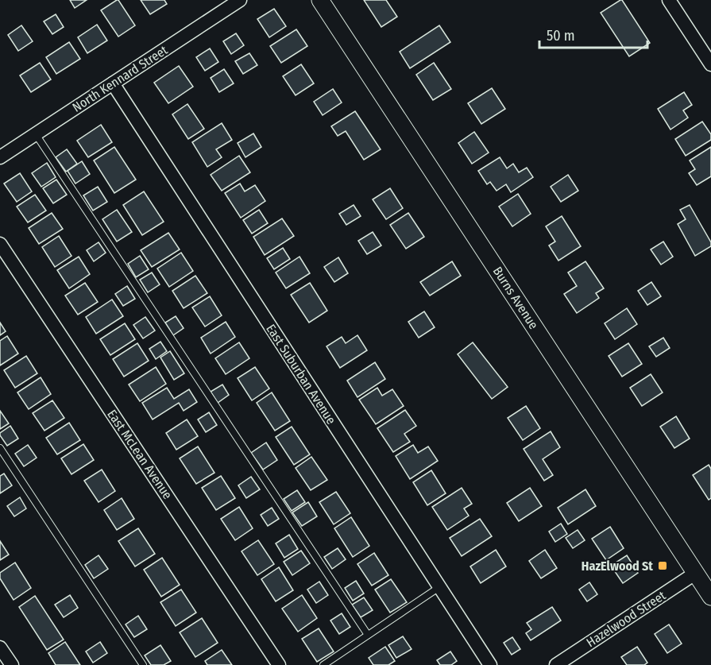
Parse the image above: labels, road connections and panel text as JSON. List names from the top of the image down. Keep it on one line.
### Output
{"streets":{"street":["North Kennard Street","Burns Avenue","East Suburban Avenue","East McLean Avenue","Hazelwood Street"]},"crossings":[["North Kennard Street","East Suburban Avenue"],["Burns Avenue","Hazelwood Street"]],"places":{"transit":["HazElwood St"]},"scale_bar":"50 m"}
